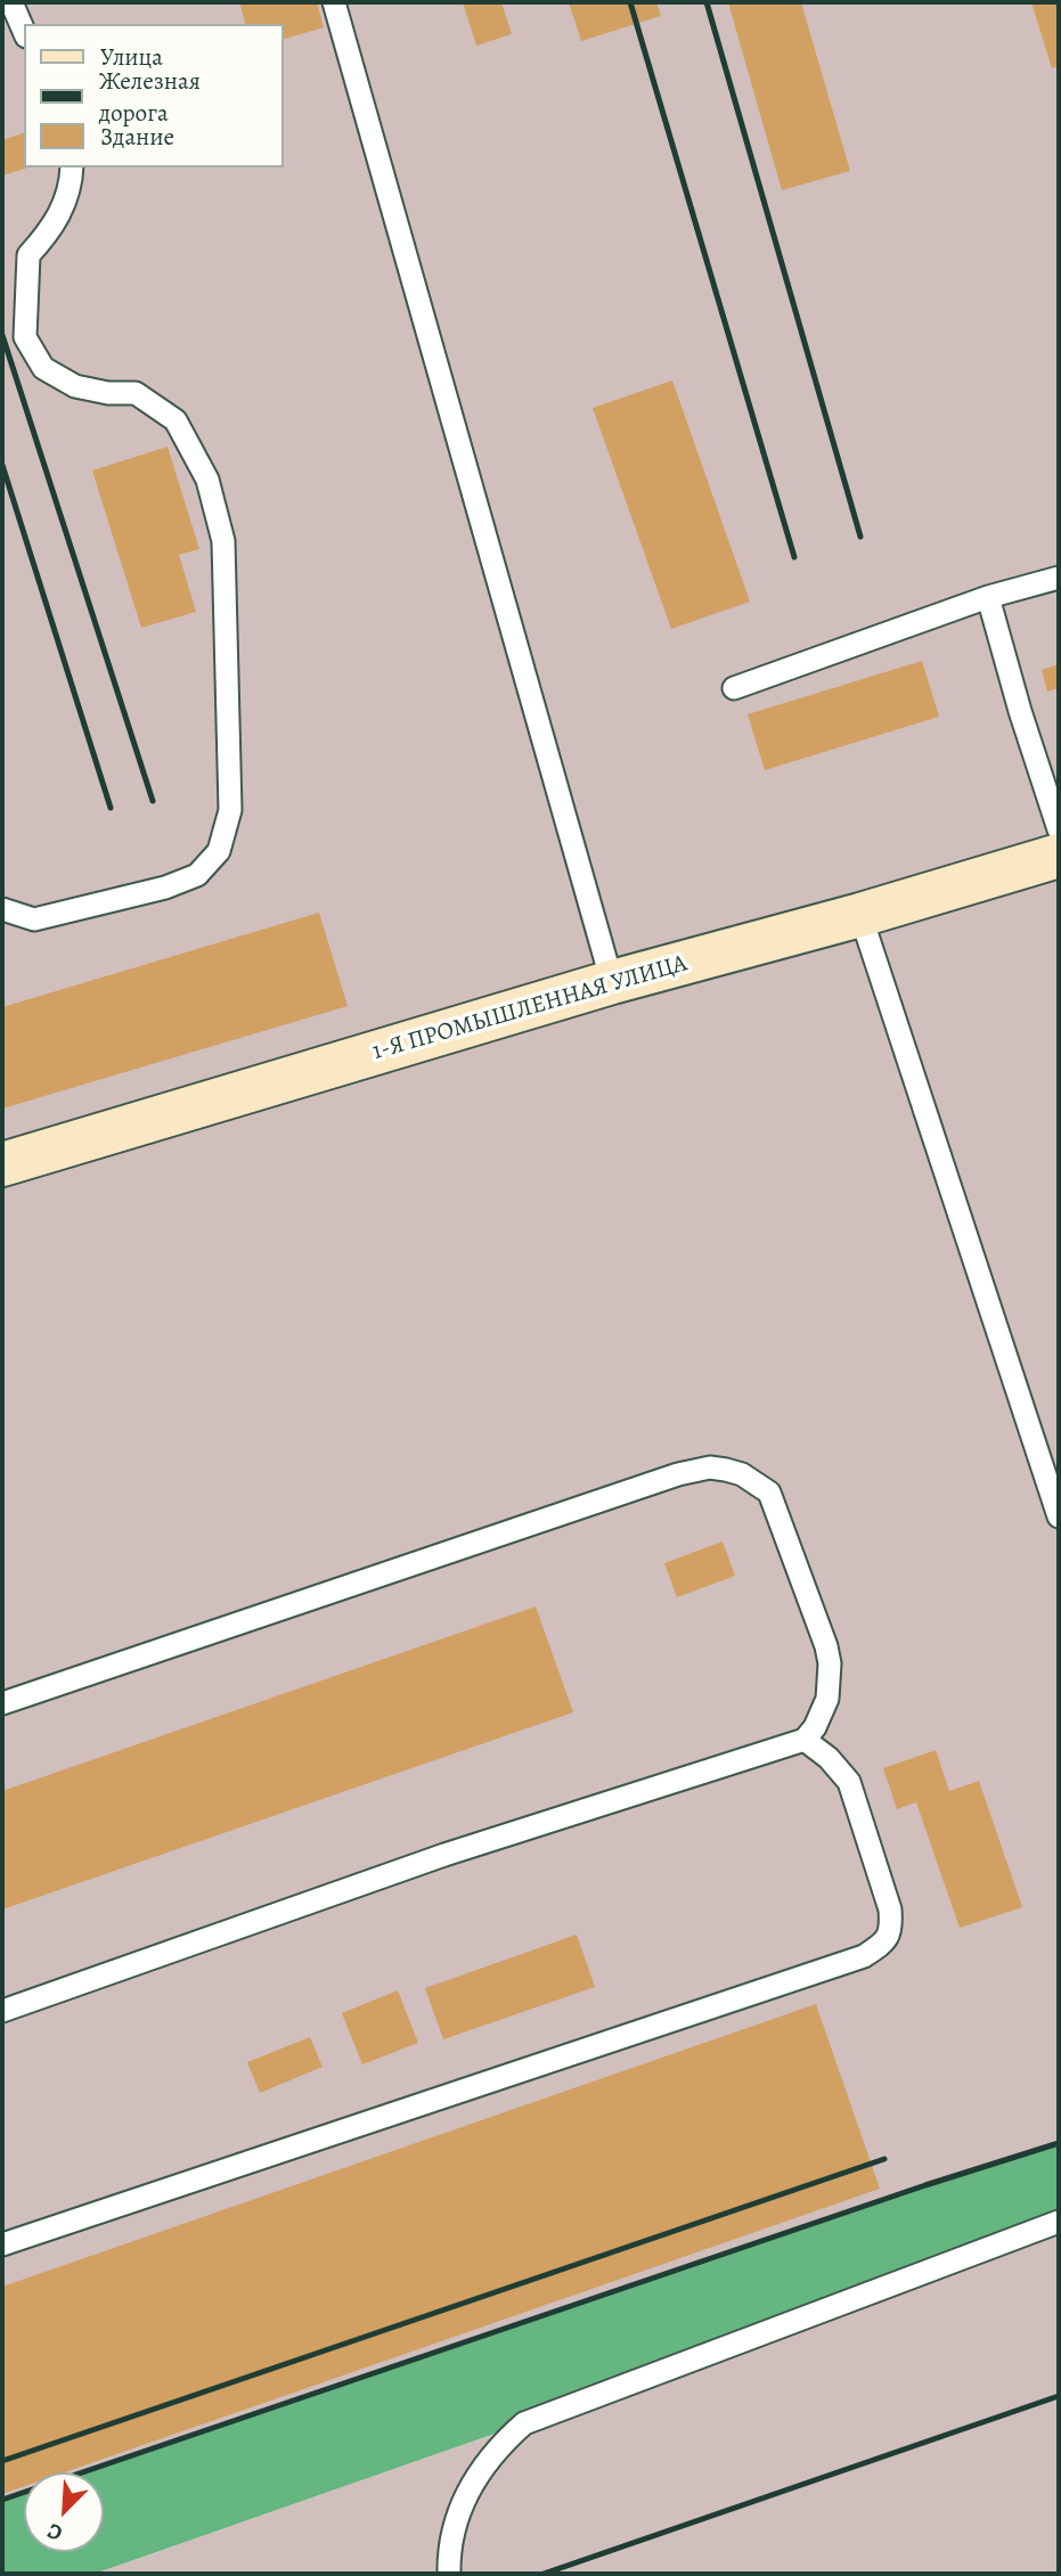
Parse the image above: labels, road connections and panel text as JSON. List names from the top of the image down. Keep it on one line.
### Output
{"streets":{"main road":["1-Я ПРОМЫШЛЕННАЯ УЛИЦА"]},"legend":["Улица","Железная дорога","Здание"],"north":"bottom left"}
